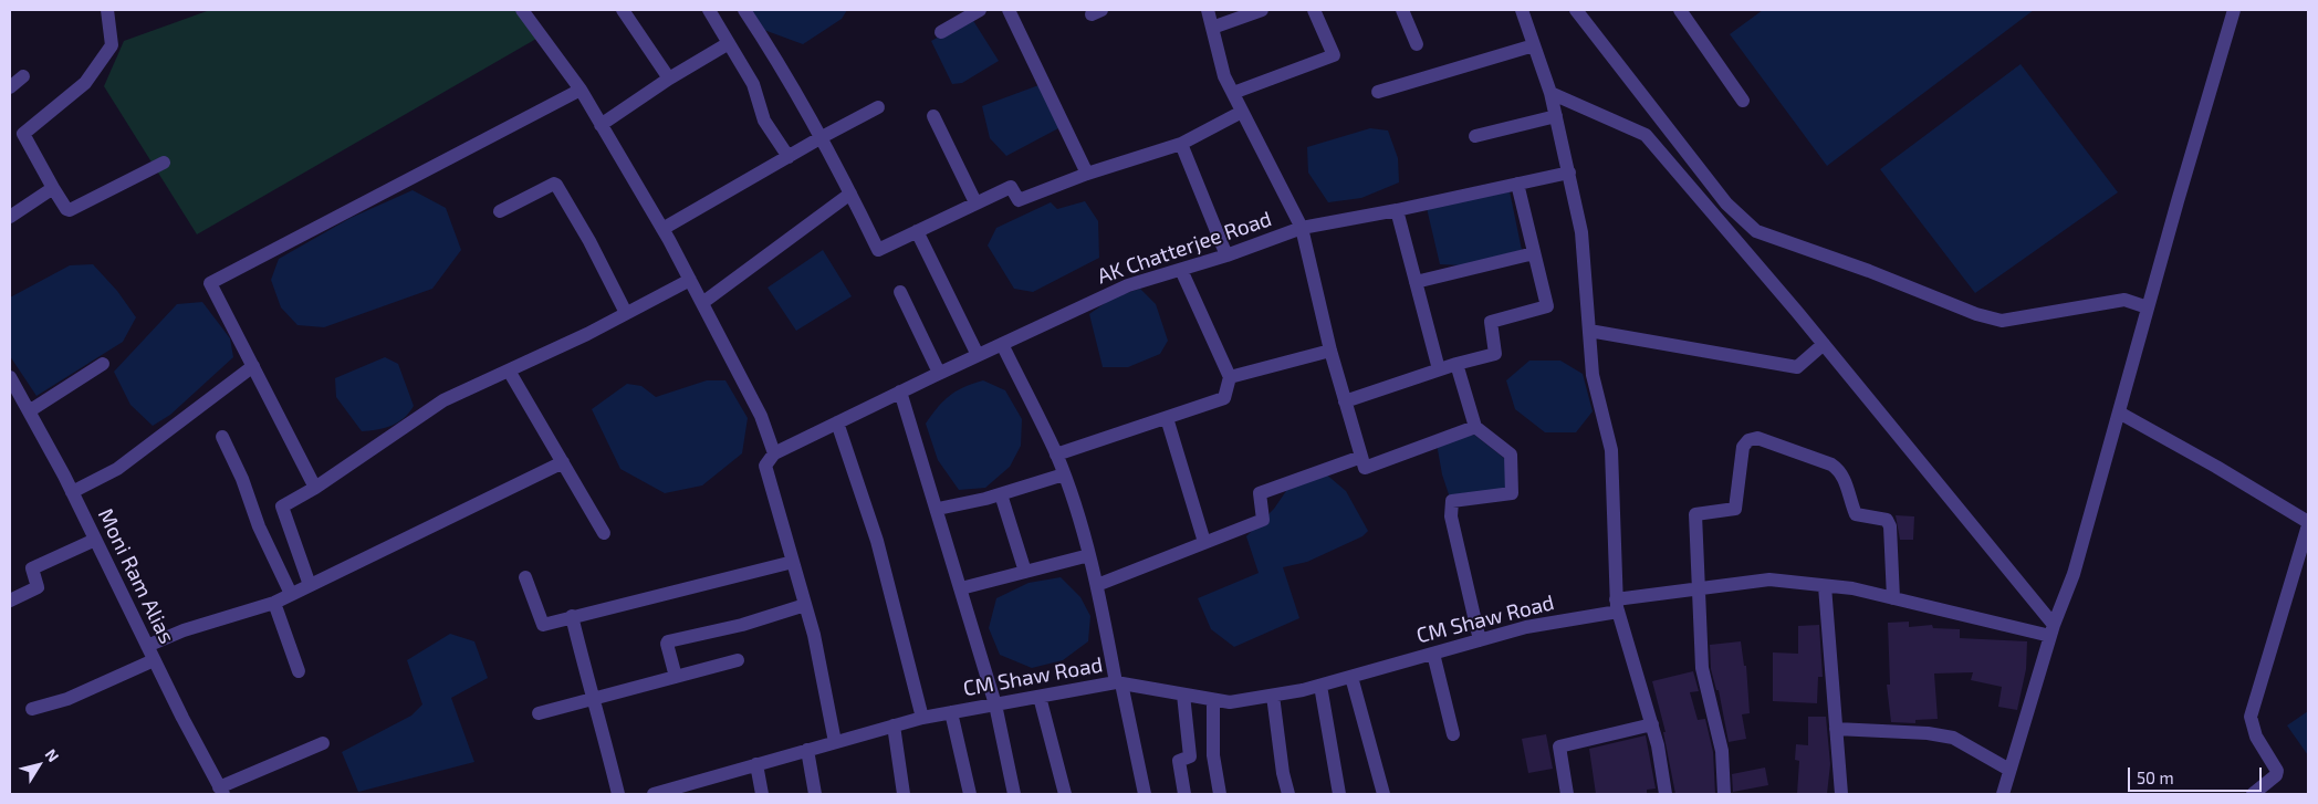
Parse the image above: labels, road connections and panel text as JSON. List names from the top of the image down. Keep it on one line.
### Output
{"streets":{"street":["AK Chatterjee Road","Moni Ram Alias","CM Shaw Road"]},"scale_bar":"50 m","north":"top right"}
